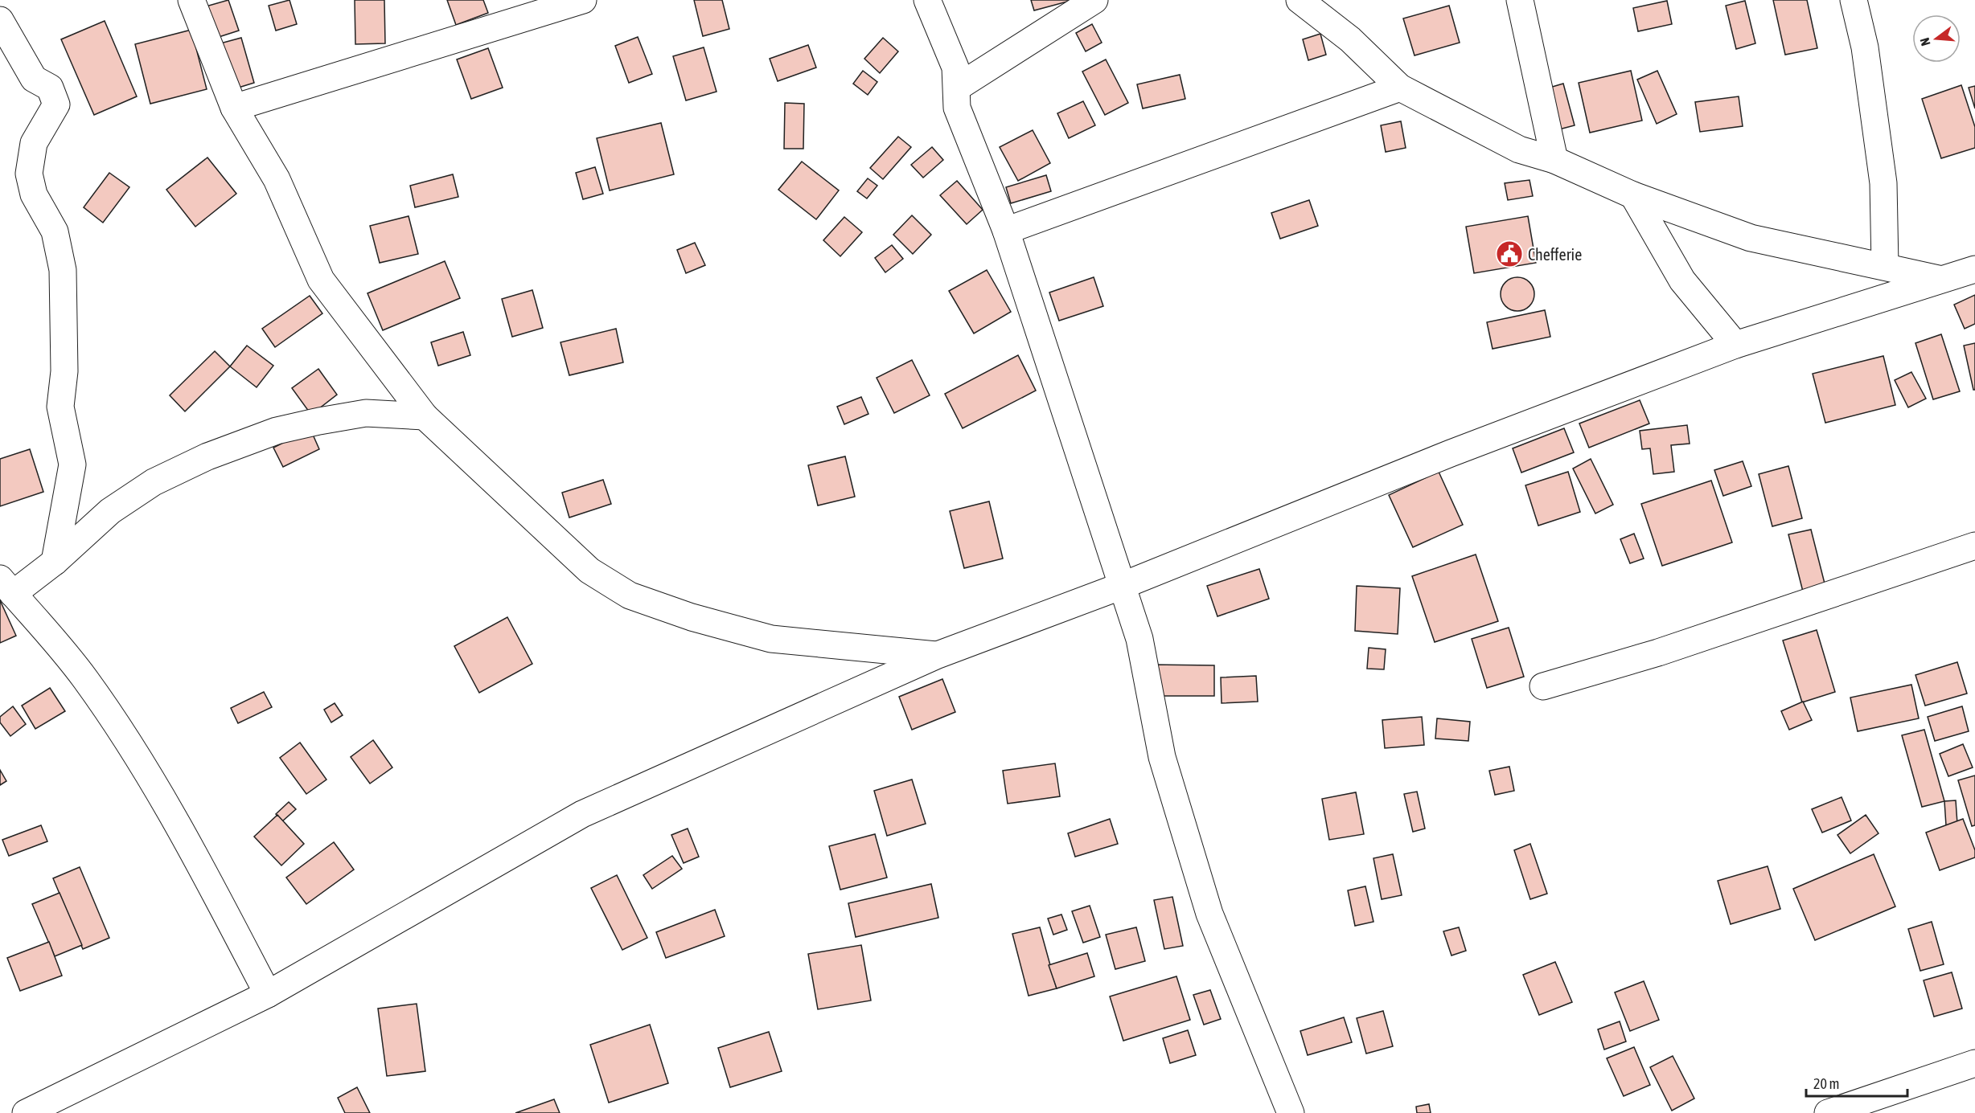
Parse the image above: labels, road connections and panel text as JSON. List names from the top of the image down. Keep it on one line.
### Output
{"places":{"public building":["Chefferie"]},"scale_bar":"20 m","north":"left"}
